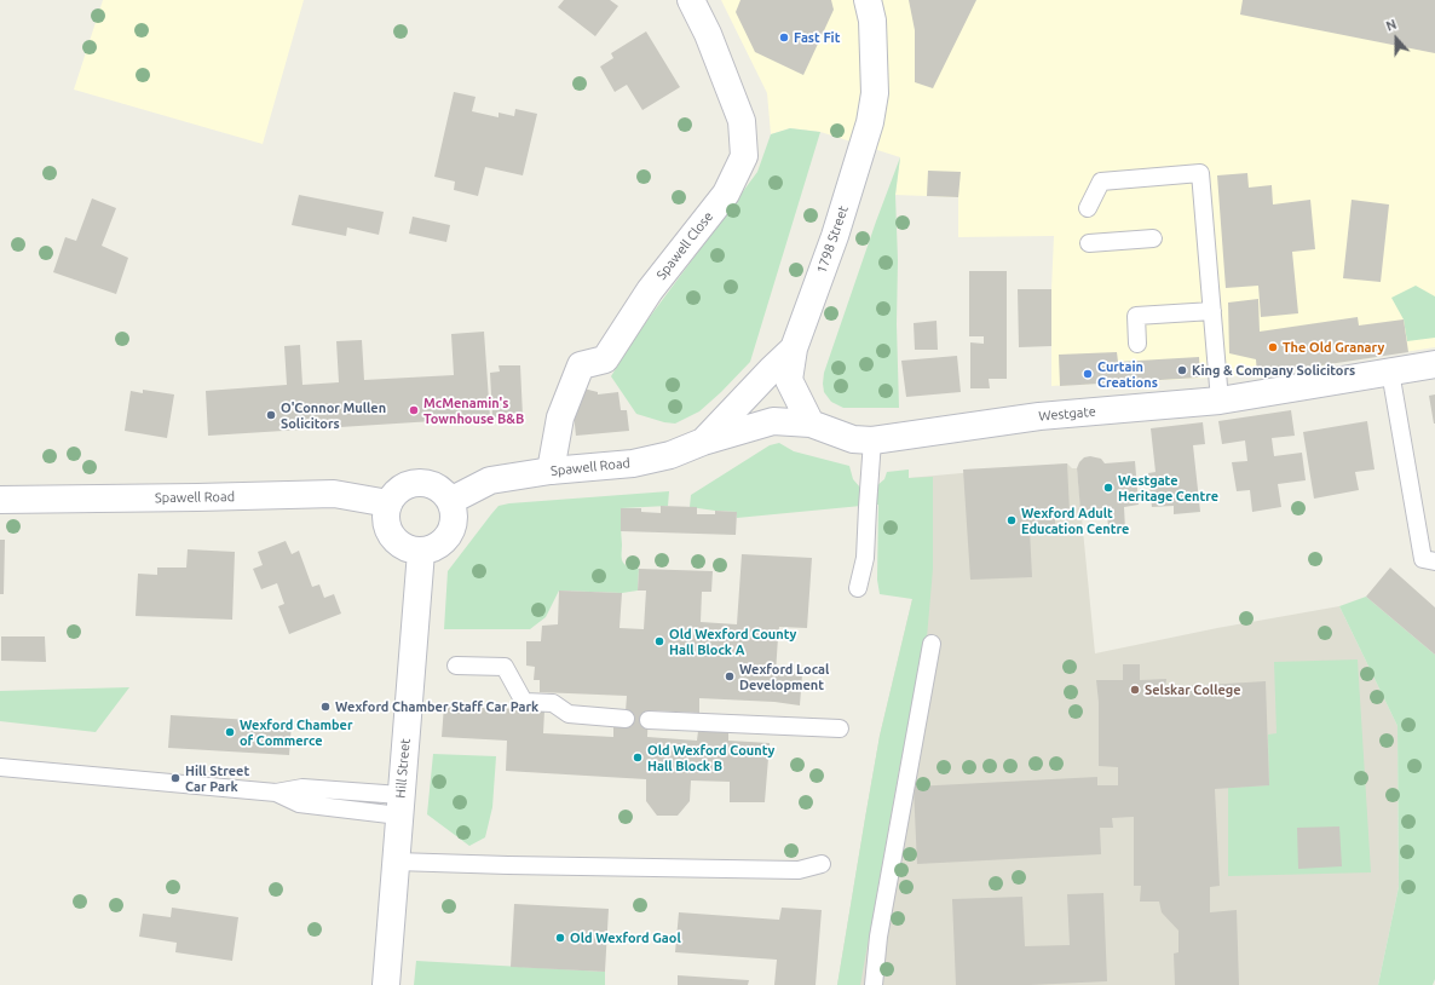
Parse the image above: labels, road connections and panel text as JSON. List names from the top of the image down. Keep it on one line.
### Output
{"streets":{"main road":["1798 Street","Spawell Close","Westgate","Spawell Road","Hill Street"]},"crossings":[["1798 Street","Westgate"],["1798 Street","Spawell Road"],["Spawell Close","Spawell Road"],["Westgate","Spawell Road"],["Spawell Road","Hill Street"]],"places":["Fast Fit","The Old Granary","King & Company Solicitors","Curtain Creations","McMenamin's Townhouse B&B","O'Connor Mullen Solicitors","Westgate Heritage Centre","Wexford Adult Education Centre","Old Wexford County Hall Block A","Wexford Local Development","Selskar College","Wexford Chamber Staff Car Park","Wexford Chamber of Commerce","Old Wexford County Hall Block B","Hill Street Car Park","Old Wexford Gaol"],"north":"top"}
